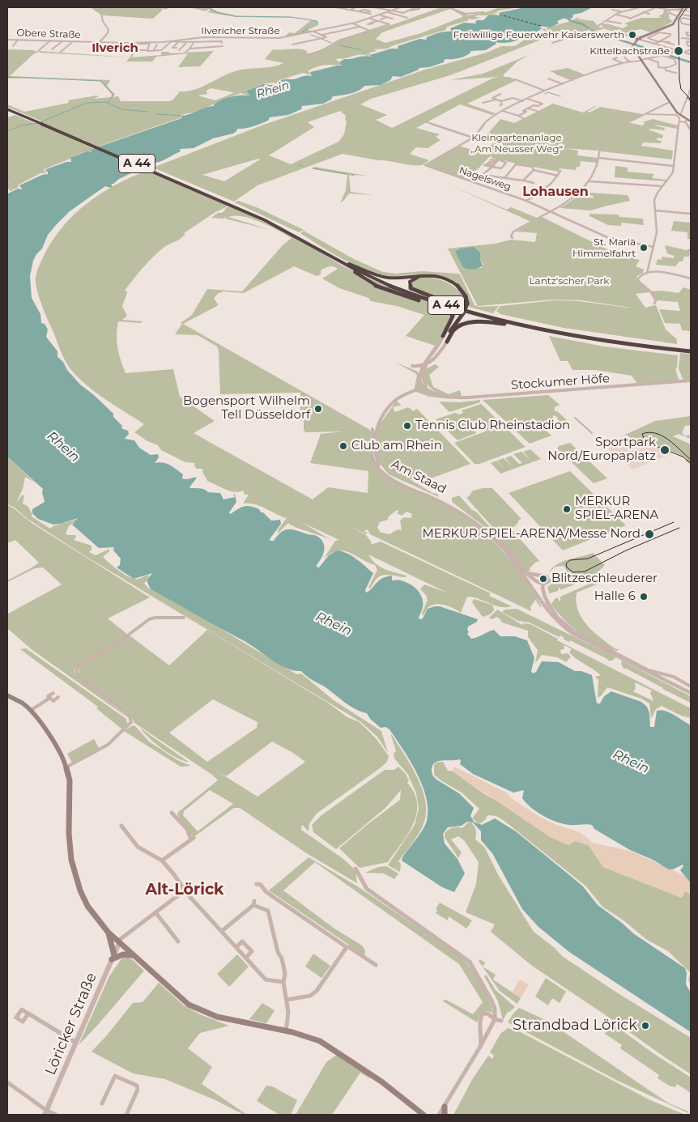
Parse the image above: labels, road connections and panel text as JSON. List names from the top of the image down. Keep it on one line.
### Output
{"streets":{"highway":["A 44"],"street":["Ilvericher Straße","Obere Straße","Nagelsweg","Stockumer Höfe","Am Staad","Löricker Straße"]},"crossings":[["Ilvericher Straße","Obere Straße"],["Stockumer Höfe","Am Staad"]],"districts":["Ilverich","Lohausen","Alt-Lörick"],"water":["Rhein"],"parks":["Kleingartenanlage „Am Neusser Weg“","Lantz'scher Park"],"places":["Freiwillige Feuerwehr Kaiserswerth","Kittelbachstraße","St. Mariä Himmelfahrt","Bogensport Wilhelm Tell Düsseldorf","Tennis Club Rheinstadion","Club am Rhein","Sportpark Nord/Europaplatz","MERKUR SPIEL-ARENA","MERKUR SPIEL-ARENA/Messe Nord","Blitzeschleuderer","Halle 6","Strandbad Lörick"]}
